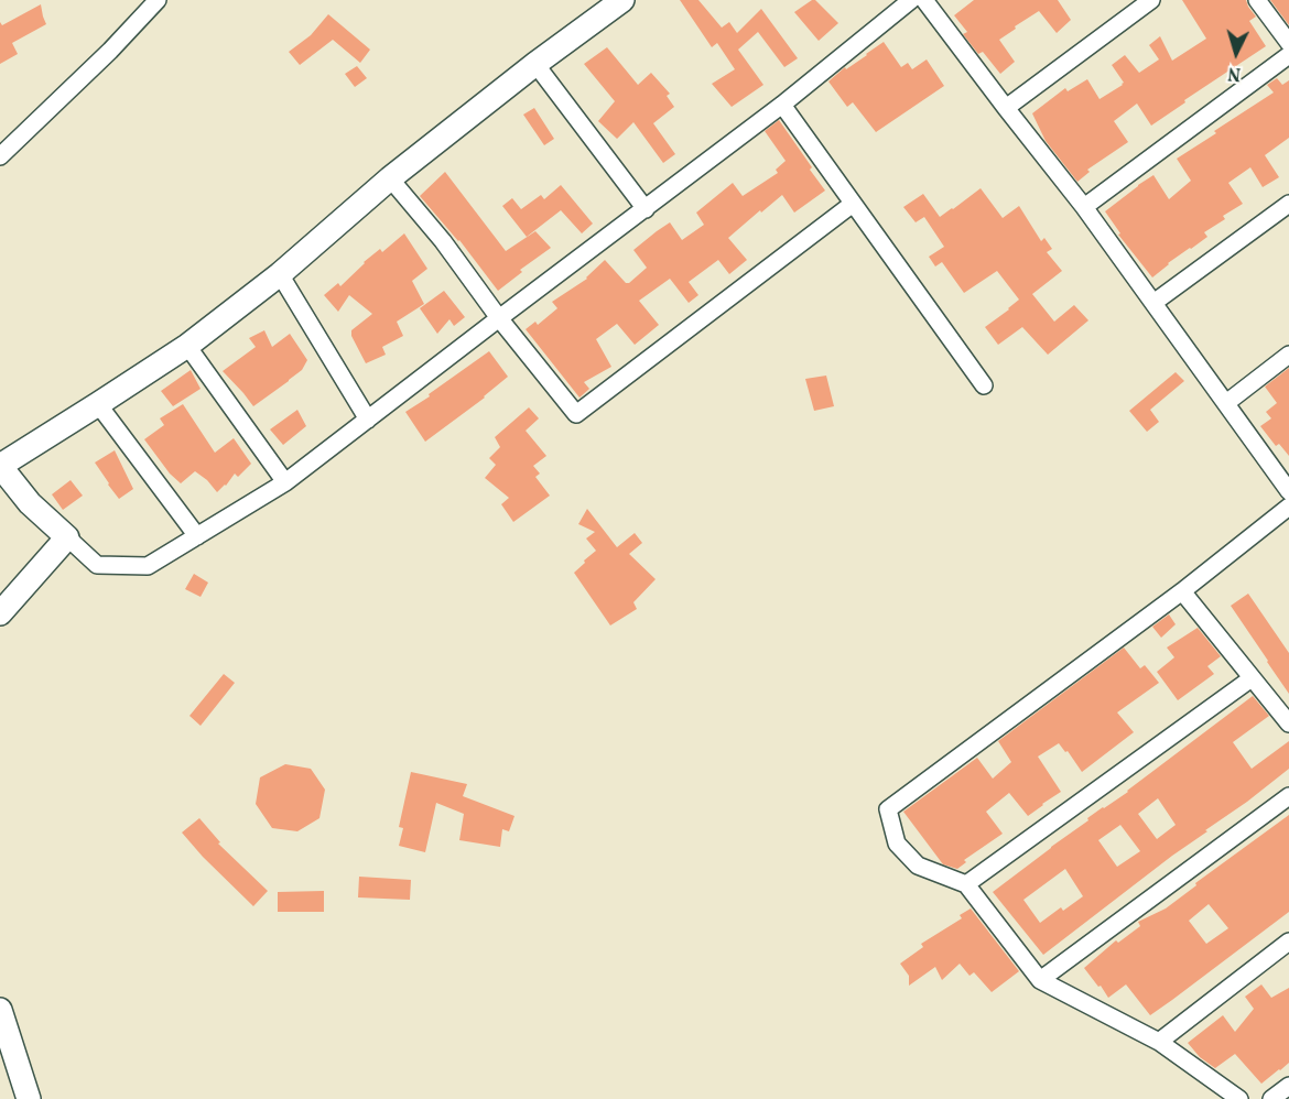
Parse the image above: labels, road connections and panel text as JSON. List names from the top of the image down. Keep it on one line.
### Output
{"north":"bottom"}
